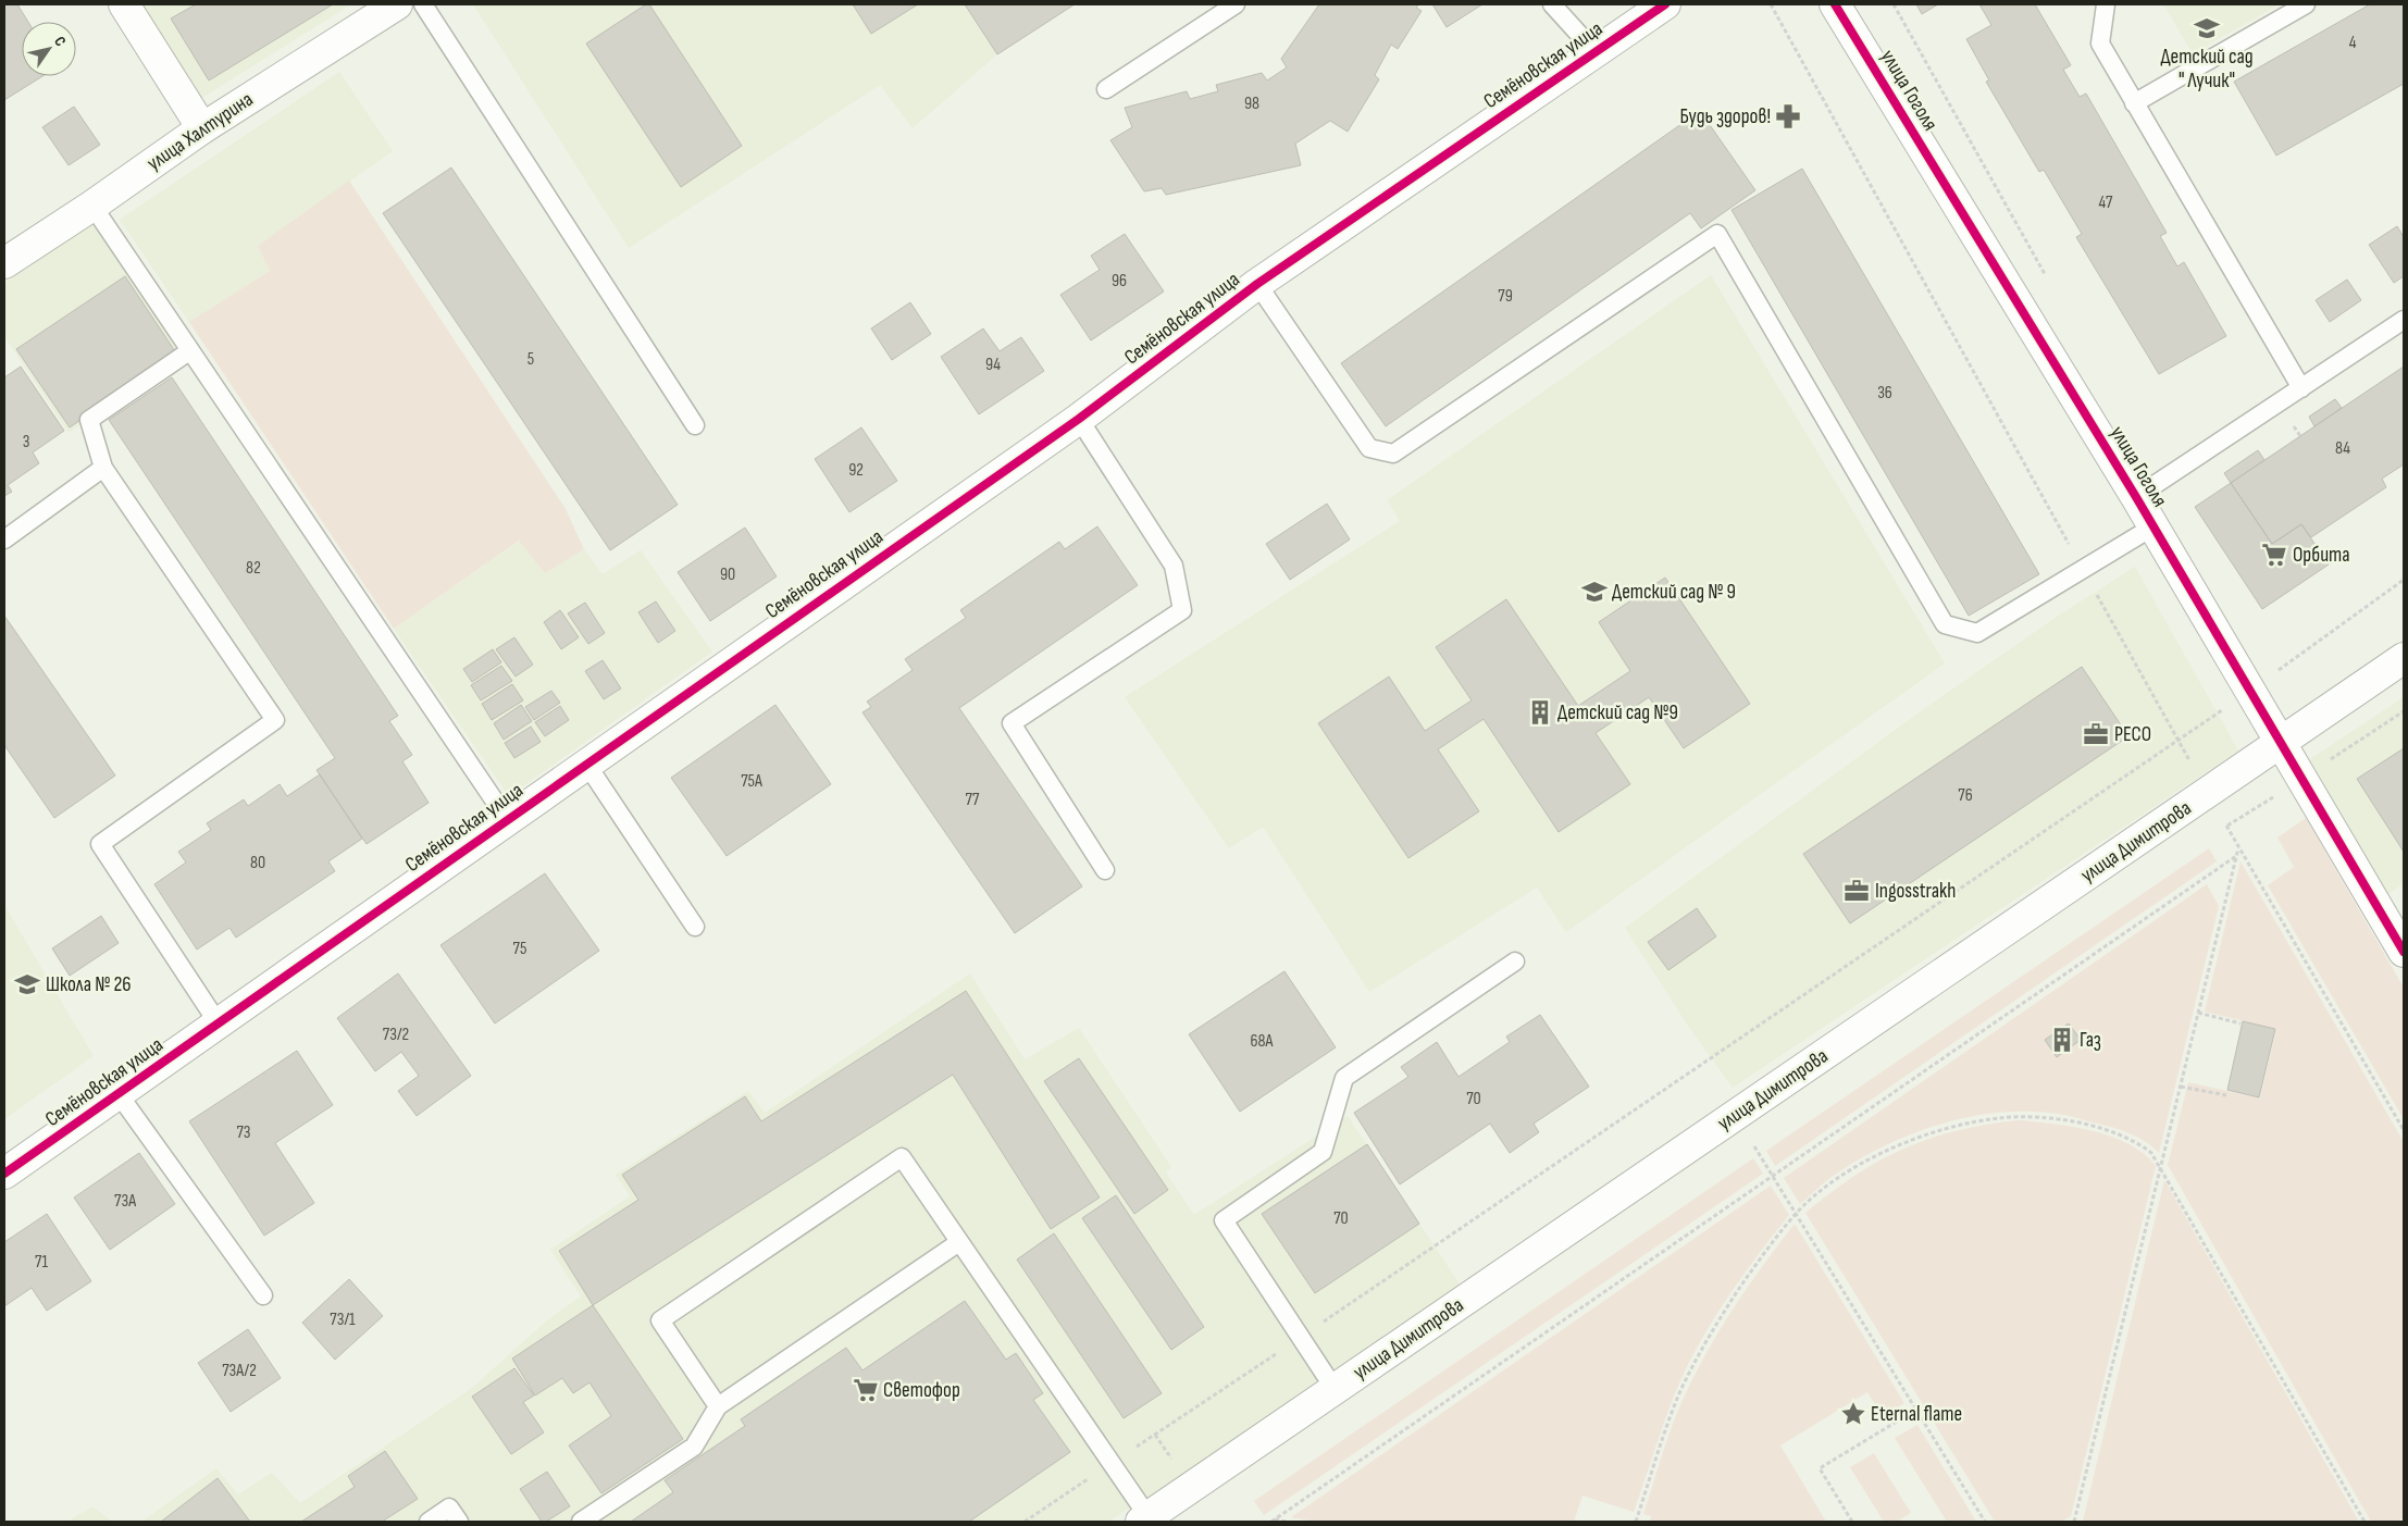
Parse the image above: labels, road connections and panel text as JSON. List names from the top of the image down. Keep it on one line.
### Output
{"streets":{"street":["Семёновская улица","улица Гоголя","улица Халтурина","улица Димитрова"]},"crossings":[["улица Гоголя","улица Димитрова"]],"places":{"school or university":["Детский сад \" Лучик\"","Детский сад № 9","Школа № 26"],"pharmacy":["Будь здоров!"],"supermarket":["Орбита","Светофор"],"building":["Детский сад №9","Газ"],"office":["РЕСО","Ingosstrakh"],"place":["Eternal flame"]},"house_numbers":["4","98","47","96","79","5","94","36","3","84","92","82","90","75А","76","77","80","75","73/2","68А","70","73","73А","70","71","73/1","73А/2"],"north":"top right"}
